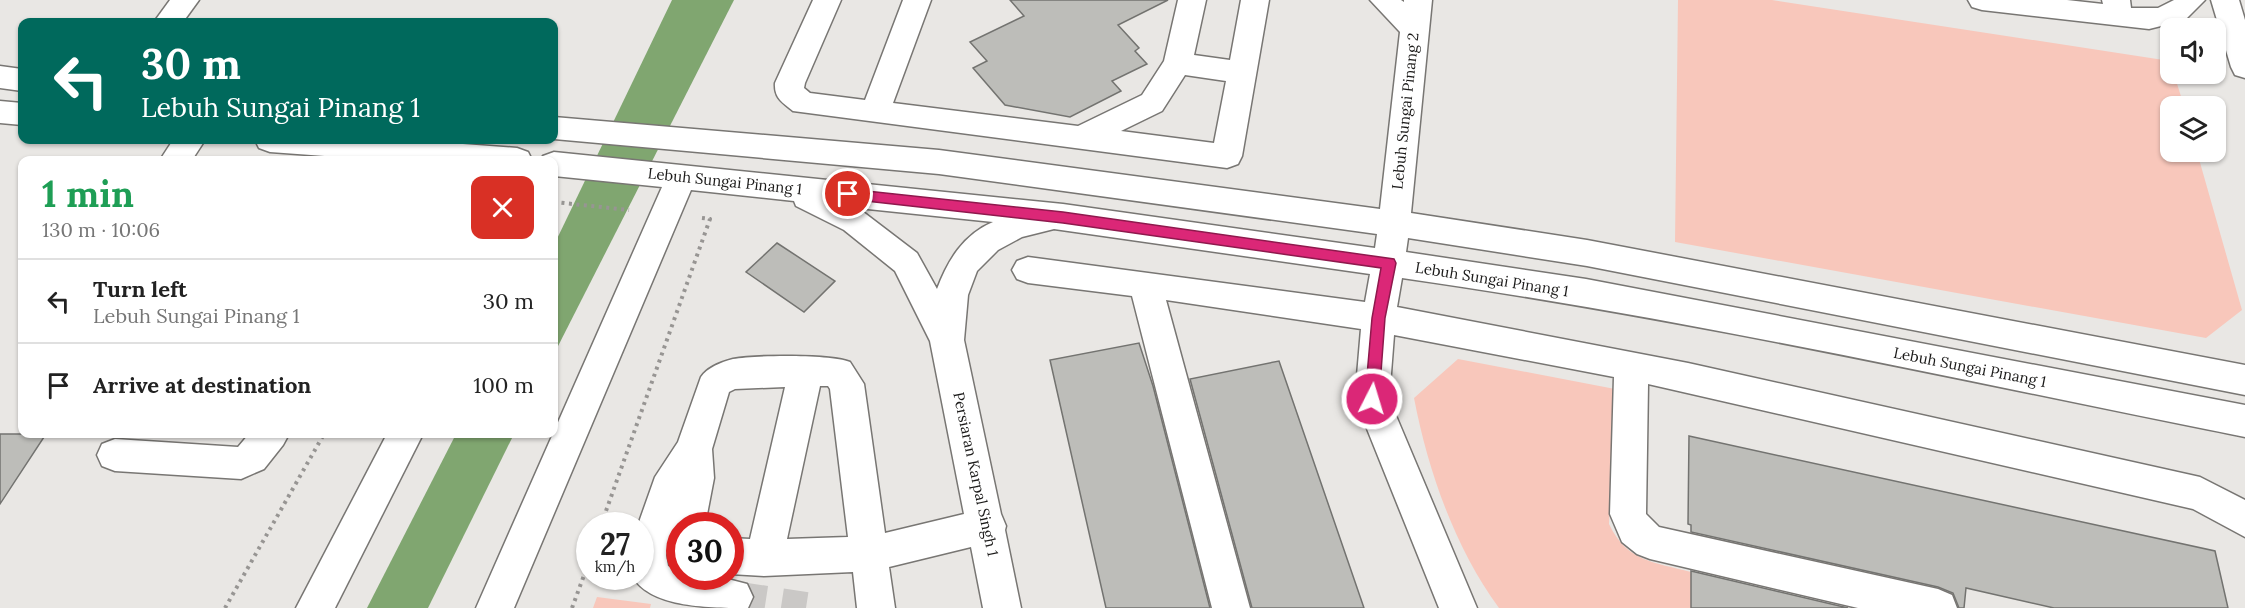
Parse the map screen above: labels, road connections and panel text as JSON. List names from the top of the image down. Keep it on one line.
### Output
{"streets":{"street":["Lebuh Sungai Pinang 2","Lebuh Sungai Pinang 1","Persiaran Karpal Singh 1"]},"crossings":[["Lebuh Sungai Pinang 2","Lebuh Sungai Pinang 1"],["Lebuh Sungai Pinang 1","Persiaran Karpal Singh 1"]],"page":{"turn":["30 m","Lebuh Sungai Pinang 1"],"heading":["1 min","130 m · 10:06"],"list":[{"name":"Turn left","note":"Lebuh Sungai Pinang 1","value":"30 m"},{"name":"Arrive at destination","value":"100 m"}],"speed":"27 km/h","limit":"30"}}
